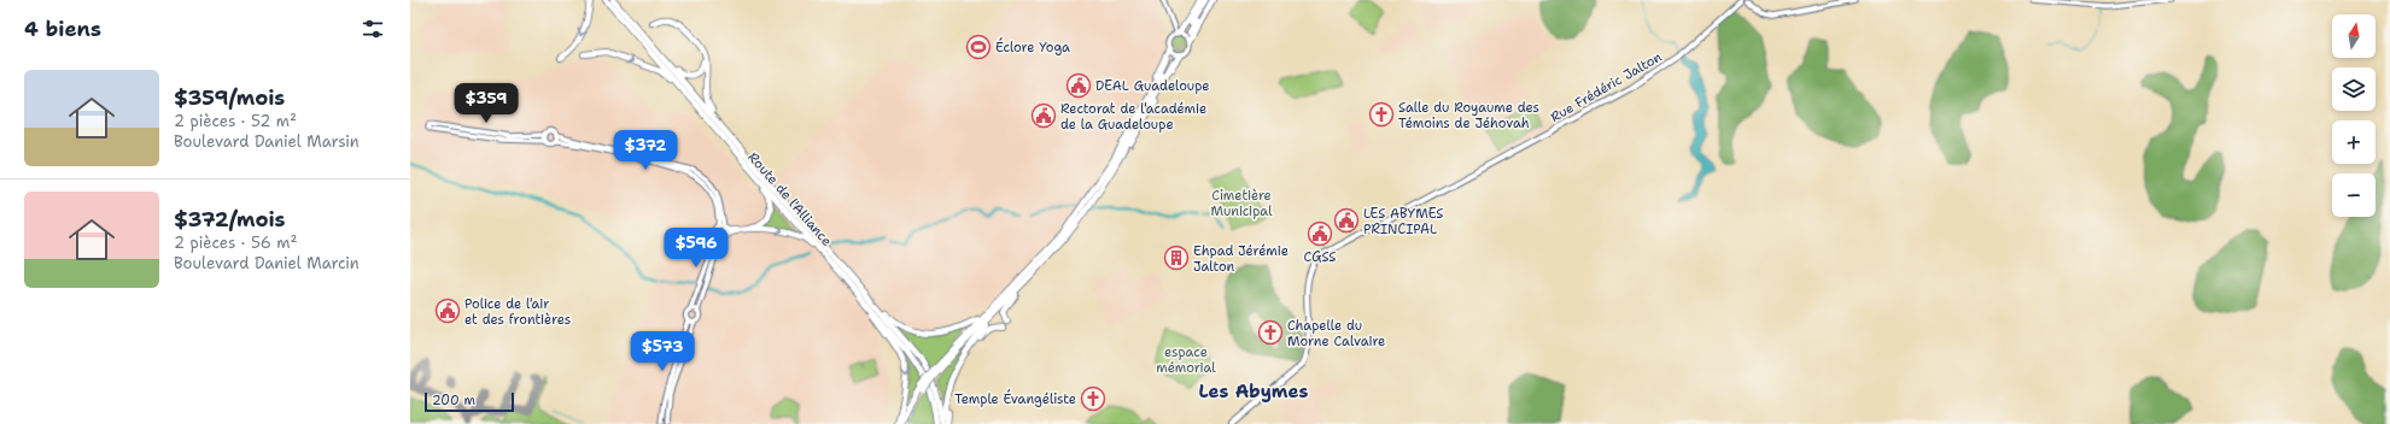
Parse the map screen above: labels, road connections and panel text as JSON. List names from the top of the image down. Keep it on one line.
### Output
{"streets":{"highway":["Route de l'Alliance"],"main road":["Rue Frédéric Jalton"]},"districts":["Les Abymes"],"parks":["Cimetière Municipal","espace mémorial"],"places":{"sports":["Éclore Yoga"],"public building":["DEAL Guadeloupe","Rectorat de l'académie de la Guadeloupe","LES ABYMES PRINCIPAL","CGSS","Police de l'air et des frontières"],"church":["Salle du Royaume des Témoins de Jéhovah","Chapelle du Morne Calvaire","Temple Évangéliste"],"building":["Ehpad Jérémie Jalton"]},"scale_bar":"200 m","north":"top","page":{"heading":"4 biens","map_buttons":["+","−"],"list":[{"name":"$359/mois","note":"2 pièces · 52 m² · Boulevard Daniel Marsin"},{"name":"$372/mois","note":"2 pièces · 56 m² · Boulevard Daniel Marcin"}],"price":["$359","$372","$596","$573"],"scale":"200 m"}}
